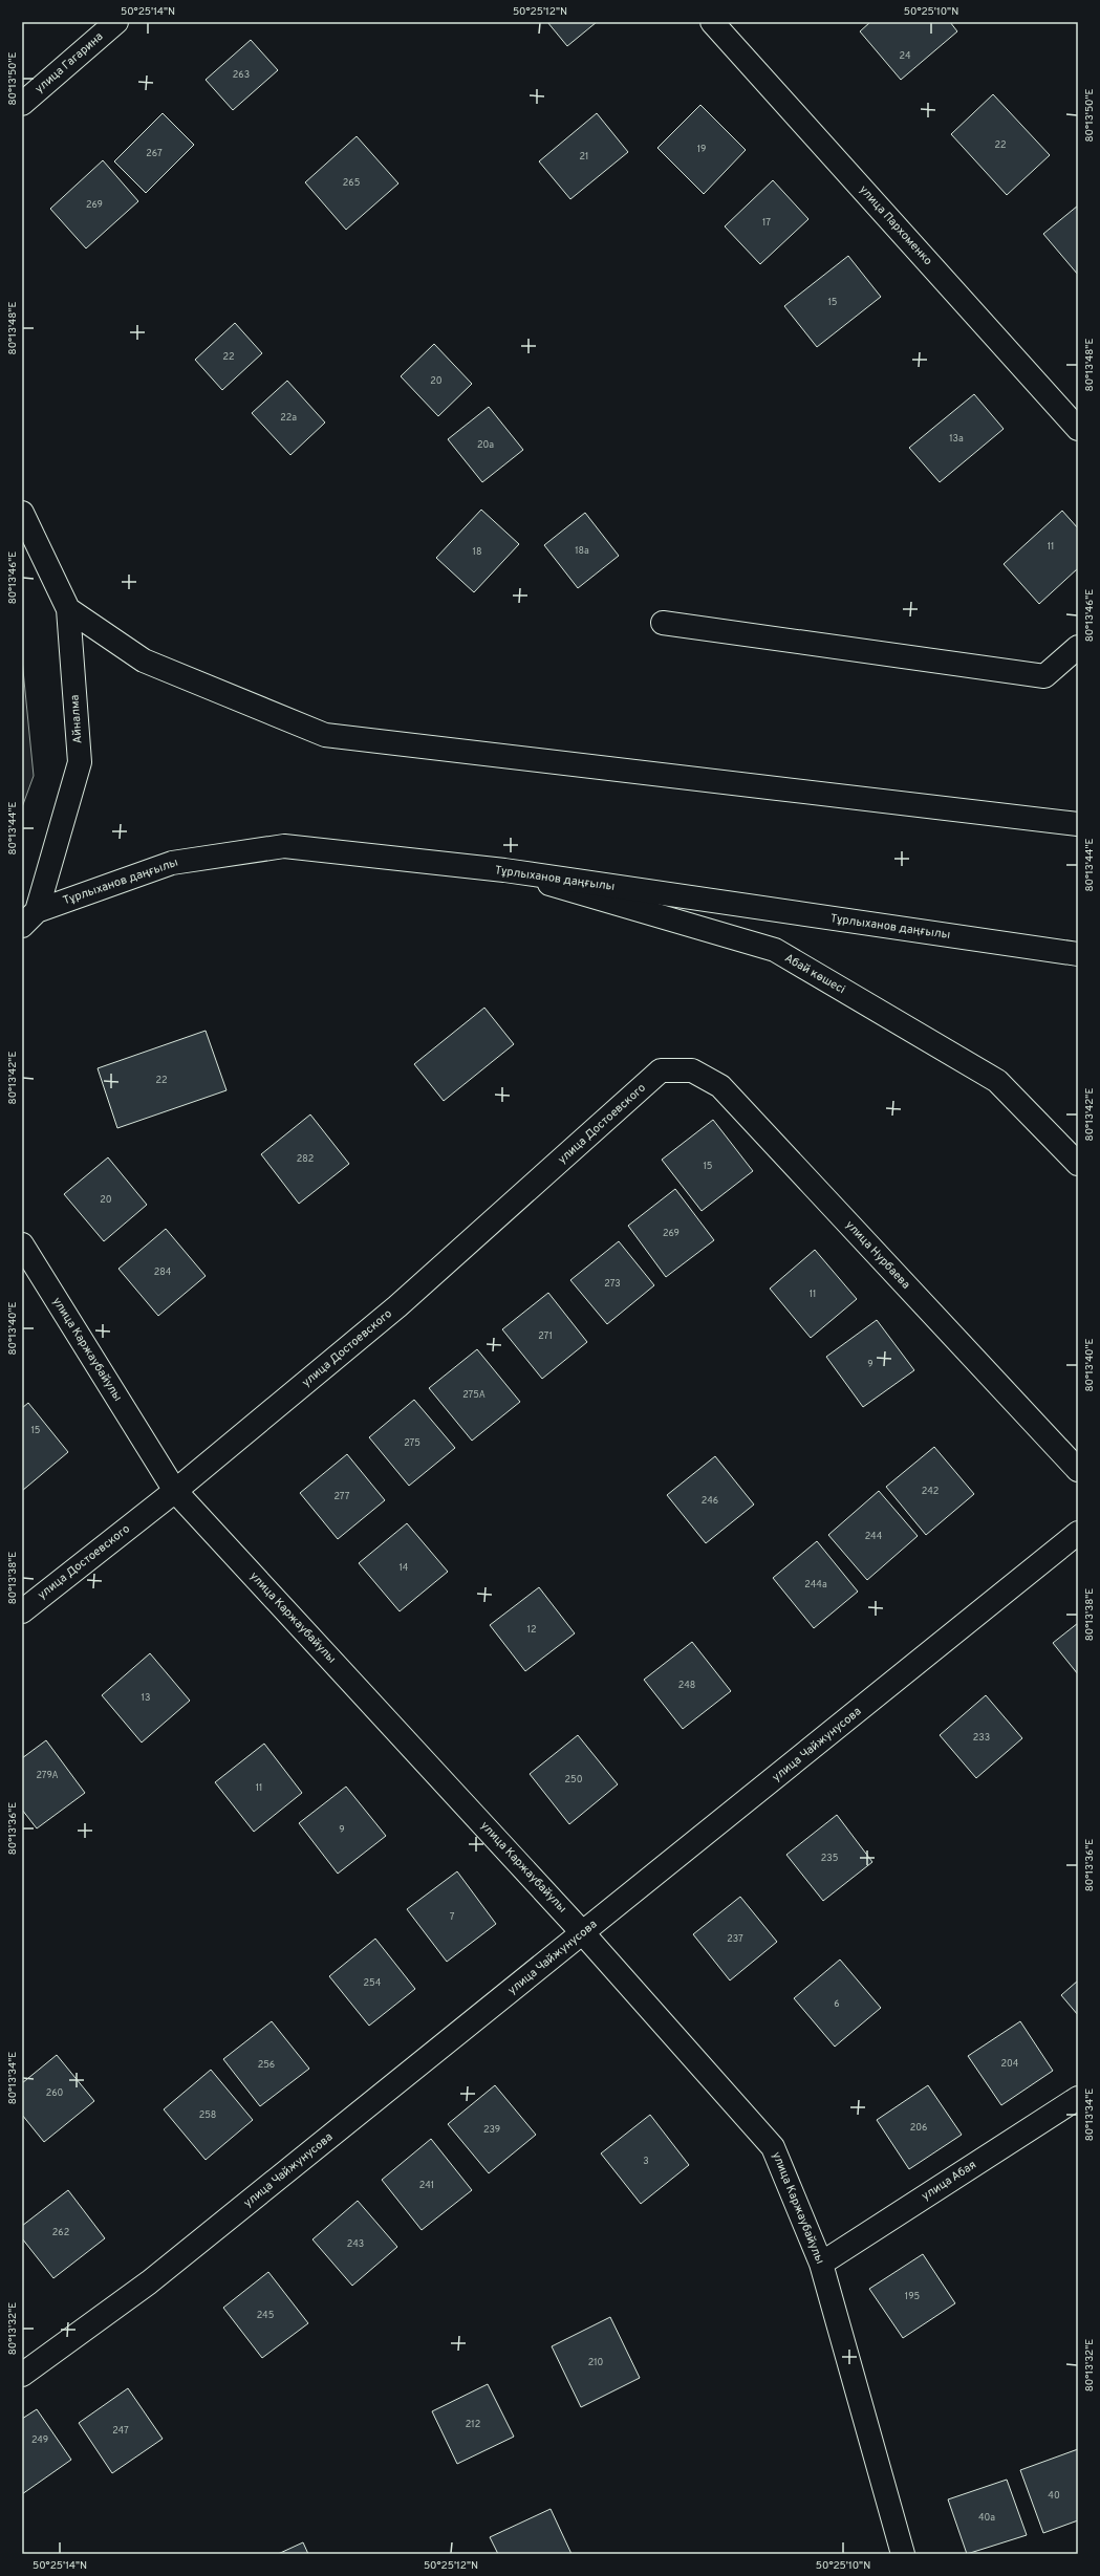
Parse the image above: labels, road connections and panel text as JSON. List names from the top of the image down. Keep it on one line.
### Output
{"streets":{"main road":["улица Гагарина","улица Пархоменко","Айналма","Тұрлыханов даңғылы","Абай көшесі","улица Достоевского","улица Нурбаева","улица Каржаубайулы","улица Чайжунусова","улица Абая"]},"crossings":[["Айналма","Тұрлыханов даңғылы"],["Тұрлыханов даңғылы","Абай көшесі"],["улица Достоевского","улица Нурбаева"],["улица Достоевского","улица Каржаубайулы"],["улица Каржаубайулы","улица Чайжунусова"],["улица Каржаубайулы","улица Абая"]],"house_numbers":["24","263","22","19","267","21","265","269","17","15","22","20","22а","13а","20а","11","18а","18","22","282","15","20","269","284","273","11","271","9","275А","15","275","242","277","246","244","14","244а","12","248","13","233","279А","250","11","9","235","7","237","254","6","204","256","260","258","206","239","3","241","262","243","195","245","210","212","247","249","40","40а"],"coordinates":["50°25'14\"N","50°25'12\"N","50°25'10\"N","80°13'50\"E","80°13'48\"E","80°13'46\"E","80°13'44\"E","80°13'42\"E","80°13'40\"E","80°13'38\"E","80°13'36\"E","80°13'34\"E","80°13'32\"E"]}
